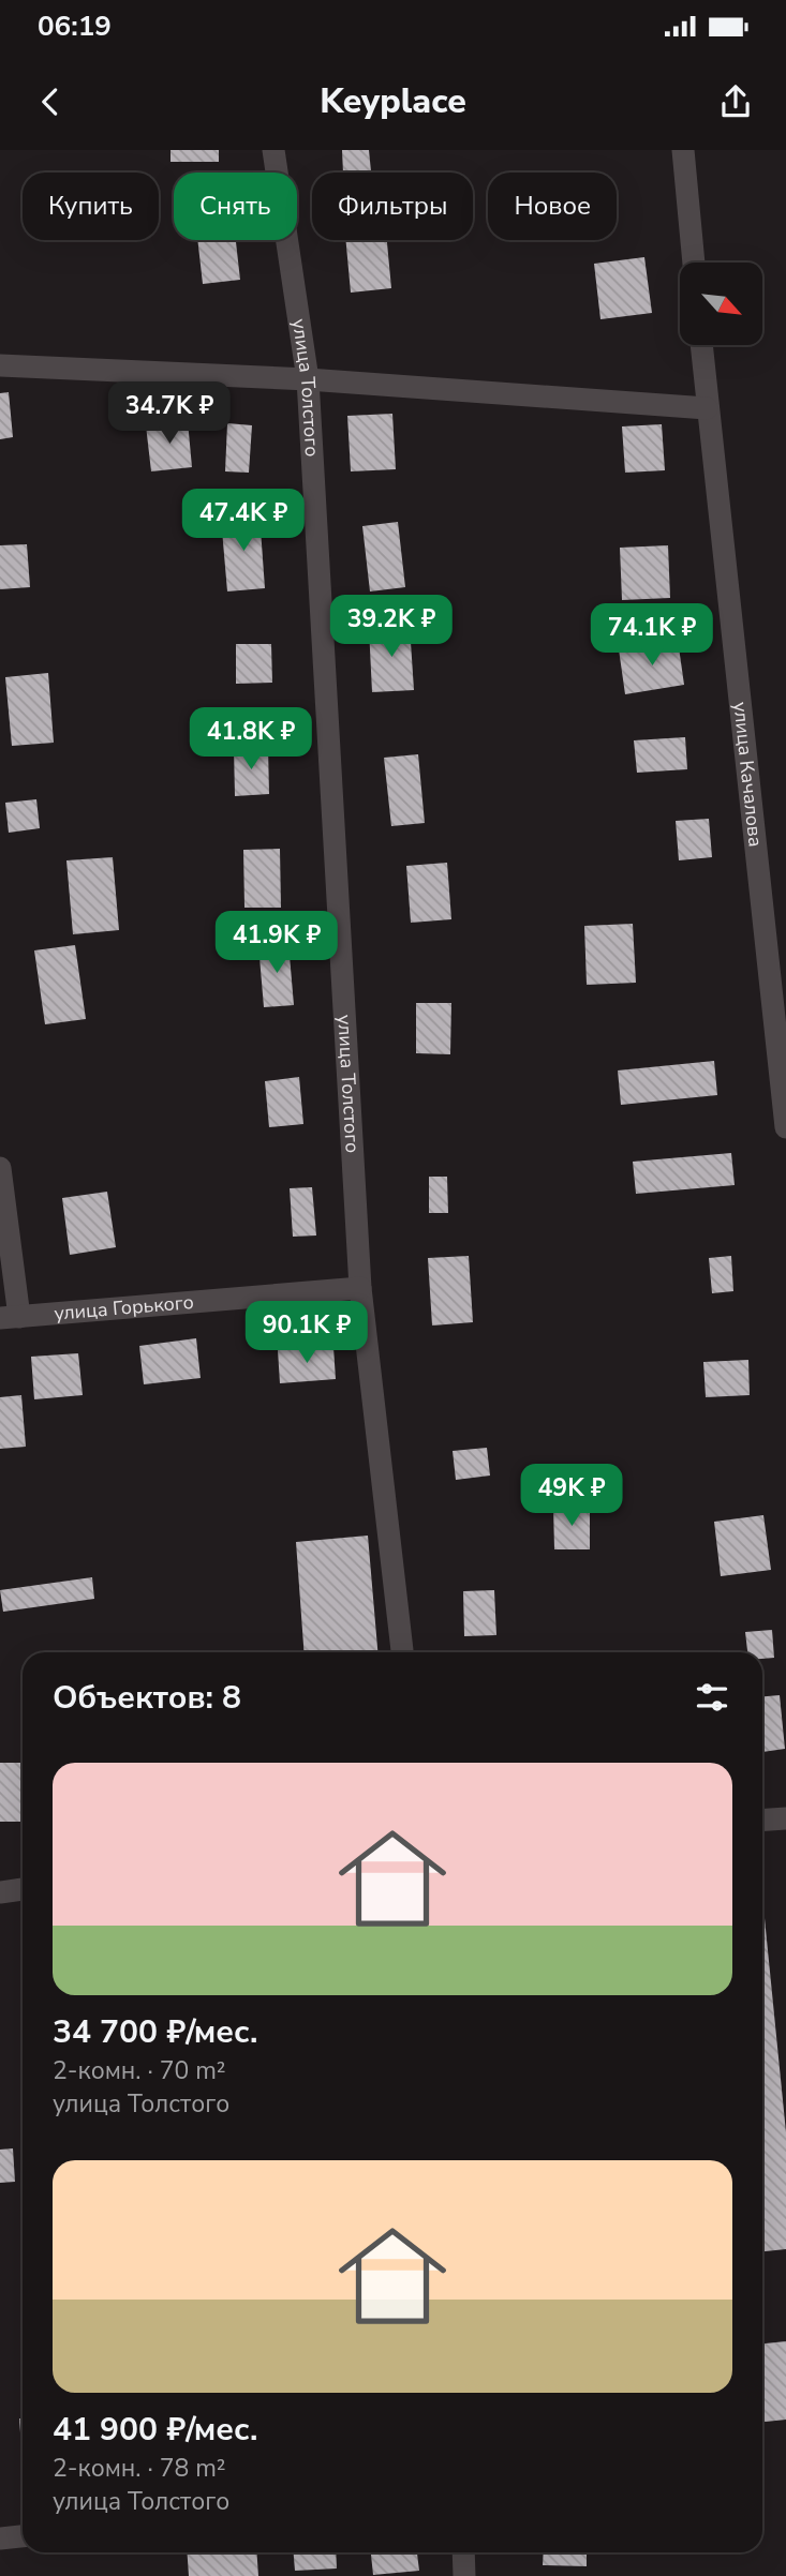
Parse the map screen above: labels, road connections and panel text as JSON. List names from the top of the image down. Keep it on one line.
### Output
{"streets":{"street":["улица Толстого","улица Качалова","улица Горького"]},"crossings":[["улица Толстого","улица Горького"]],"north":"bottom right","page":{"status":"06:19","header":"Keyplace","chip":["Купить","Снять","Фильтры","Новое"],"price":["34.7K ₽","47.4K ₽","39.2K ₽","74.1K ₽","41.8K ₽","41.9K ₽","90.1K ₽","49K ₽"],"heading":"Объектов: 8","list":[{"name":"34 700 ₽/мес.","note":"2-комн. · 70 m² · улица Толстого"},{"name":"41 900 ₽/мес.","note":"2-комн. · 78 m² · улица Толстого"}]}}
